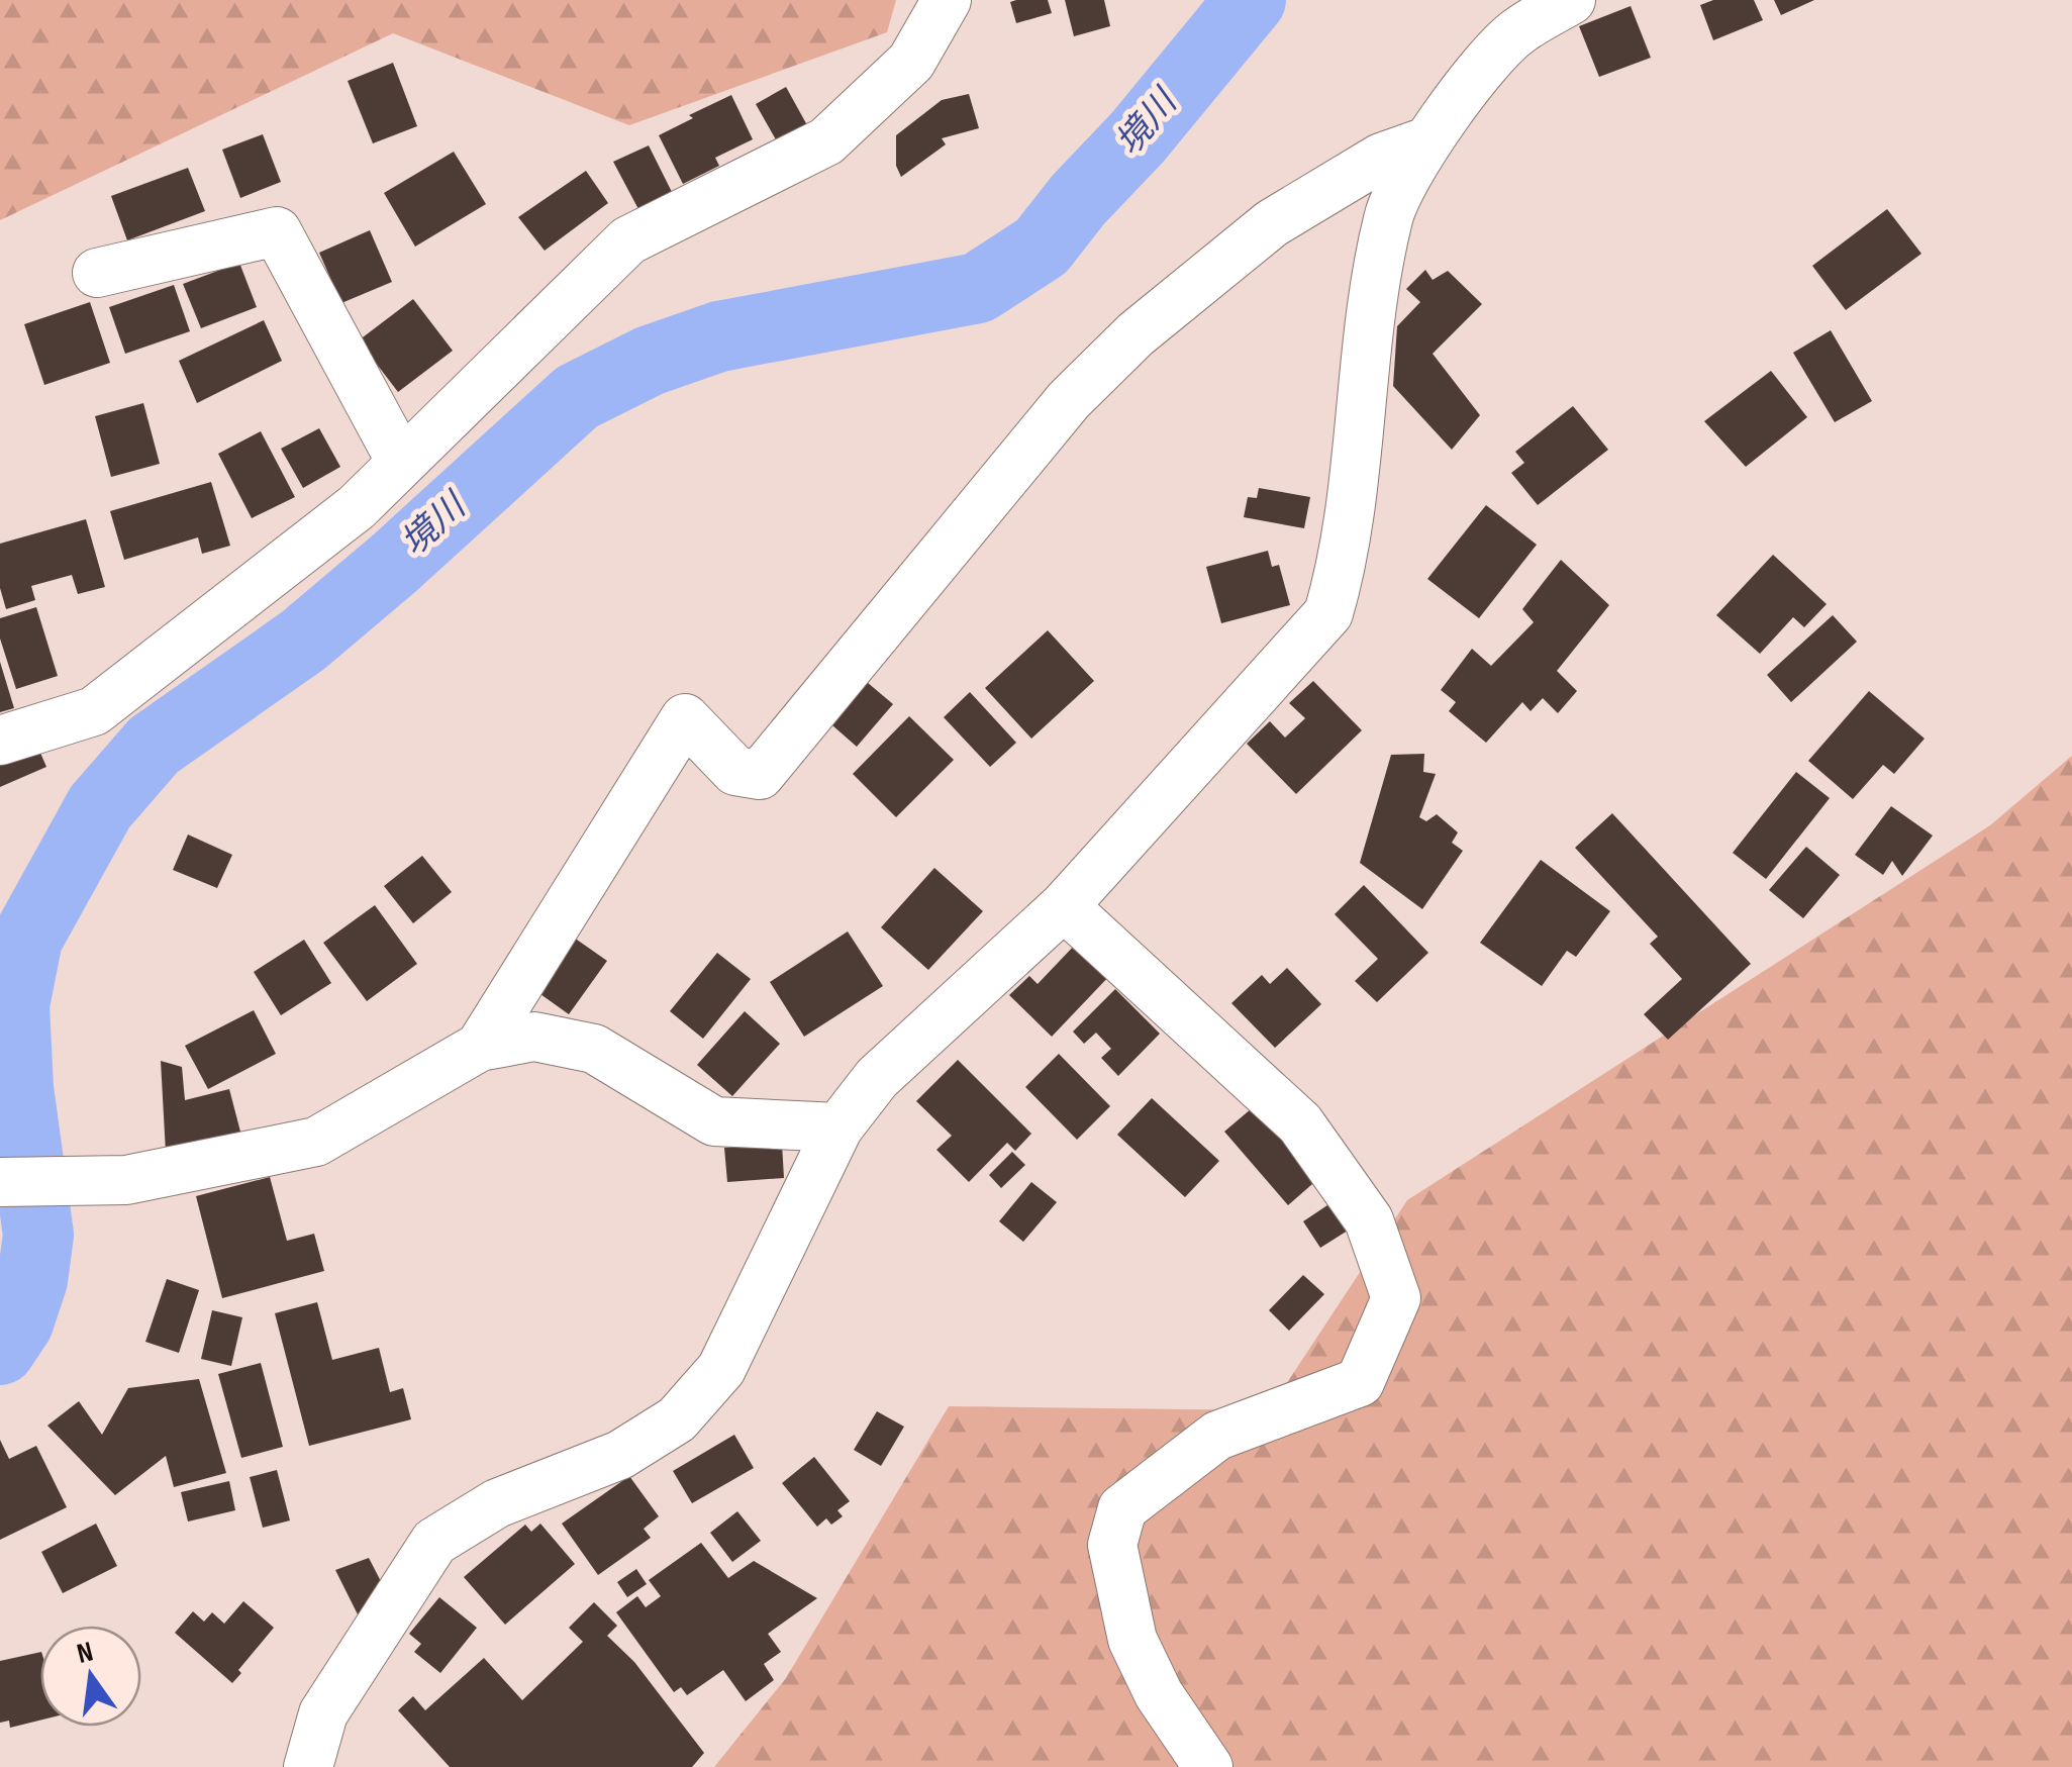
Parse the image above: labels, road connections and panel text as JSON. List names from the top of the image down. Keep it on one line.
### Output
{"water":["境川"],"north":"top"}
